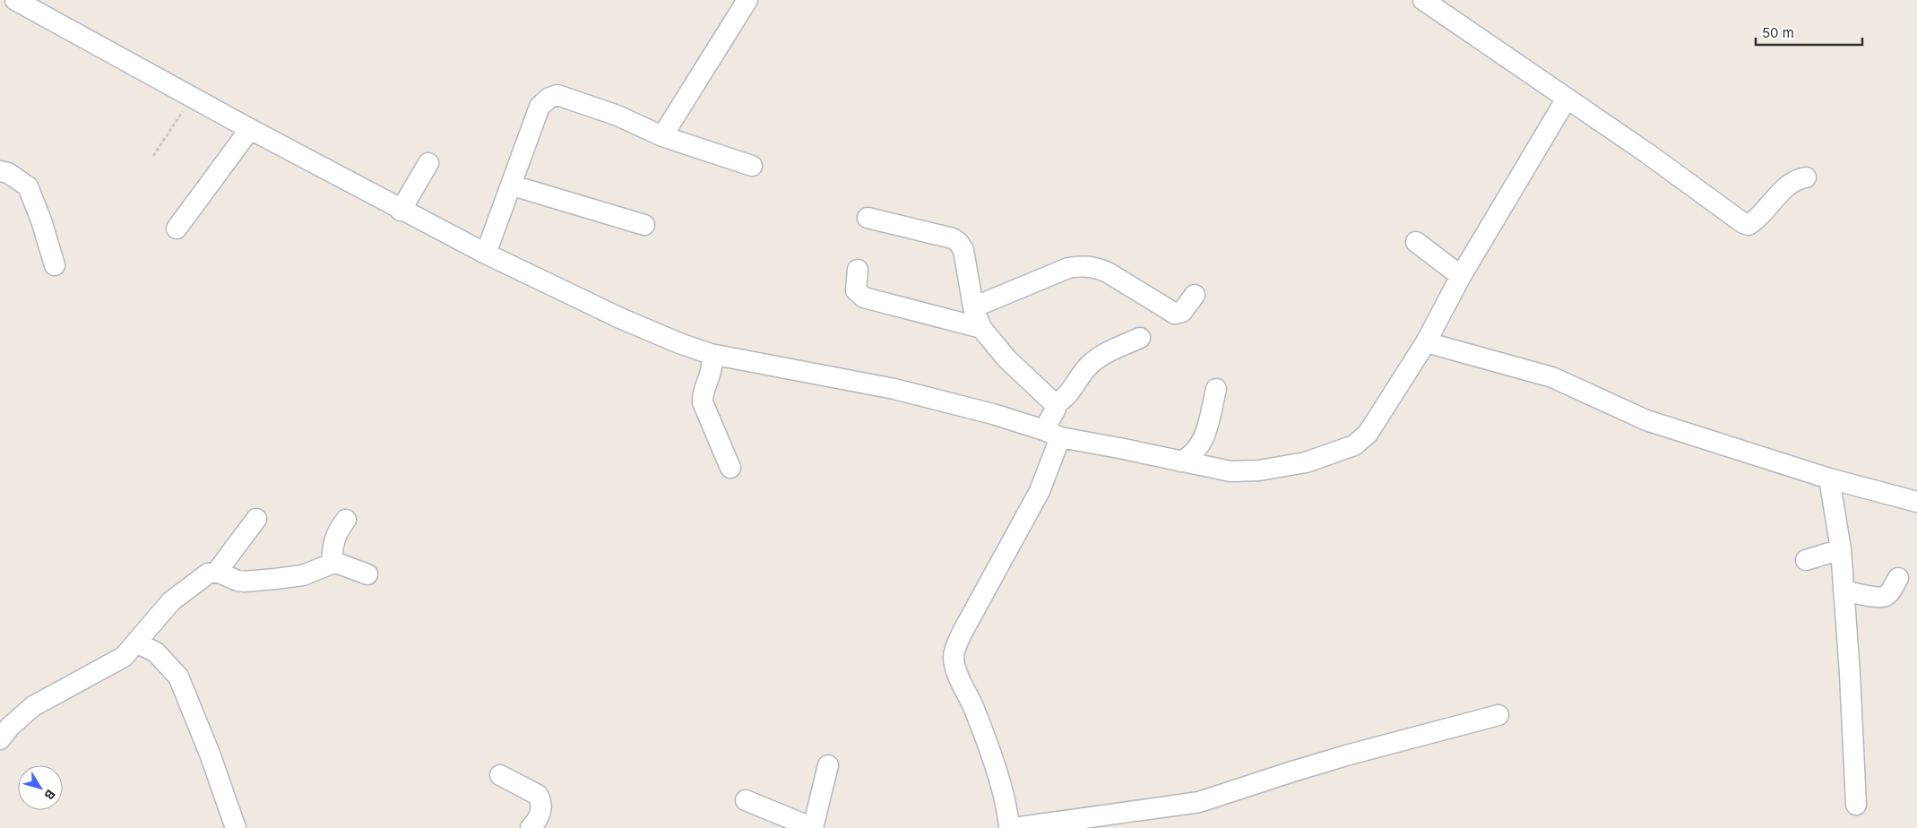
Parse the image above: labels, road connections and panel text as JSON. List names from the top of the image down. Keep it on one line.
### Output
{"scale_bar":"50 m","north":"bottom right"}
